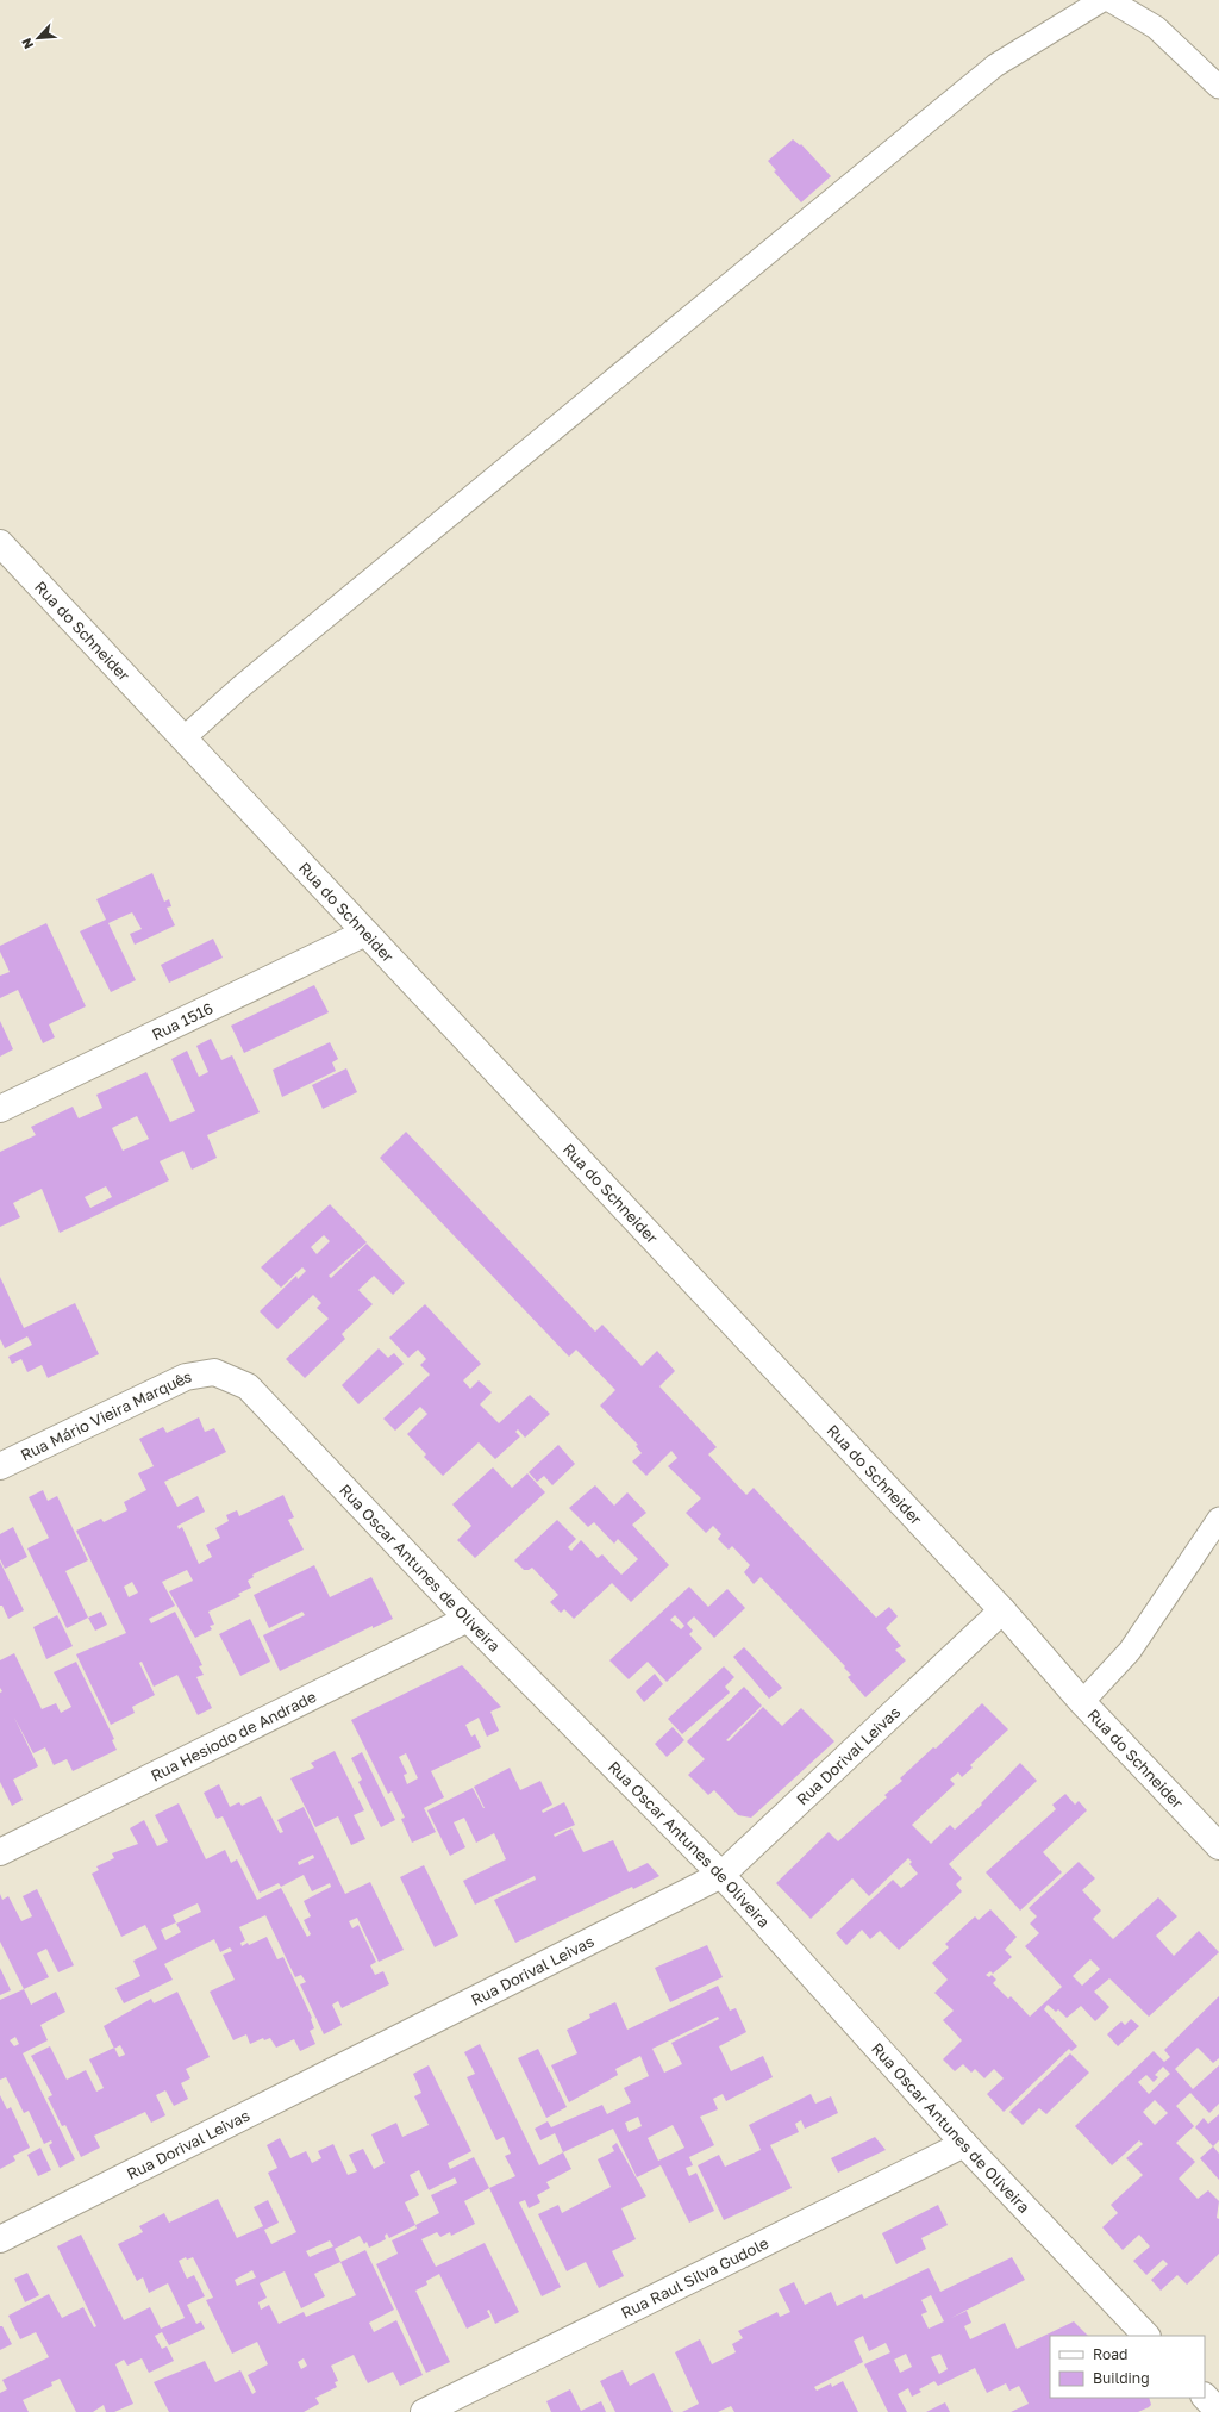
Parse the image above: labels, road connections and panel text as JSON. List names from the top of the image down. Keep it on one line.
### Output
{"streets":{"street":["Rua do Schneider","Rua 1516","Rua Mário Vieira Marquês","Rua Oscar Antunes de Oliveira","Rua Hesiodo de Andrade","Rua Dorival Leivas","Rua Raul Silva Gudole"]},"crossings":[["Rua do Schneider","Rua 1516"],["Rua do Schneider","Rua Dorival Leivas"],["Rua Mário Vieira Marquês","Rua Oscar Antunes de Oliveira"],["Rua Oscar Antunes de Oliveira","Rua Hesiodo de Andrade"],["Rua Oscar Antunes de Oliveira","Rua Dorival Leivas"],["Rua Oscar Antunes de Oliveira","Rua Raul Silva Gudole"]],"legend":["Road","Building"],"north":"bottom left"}
